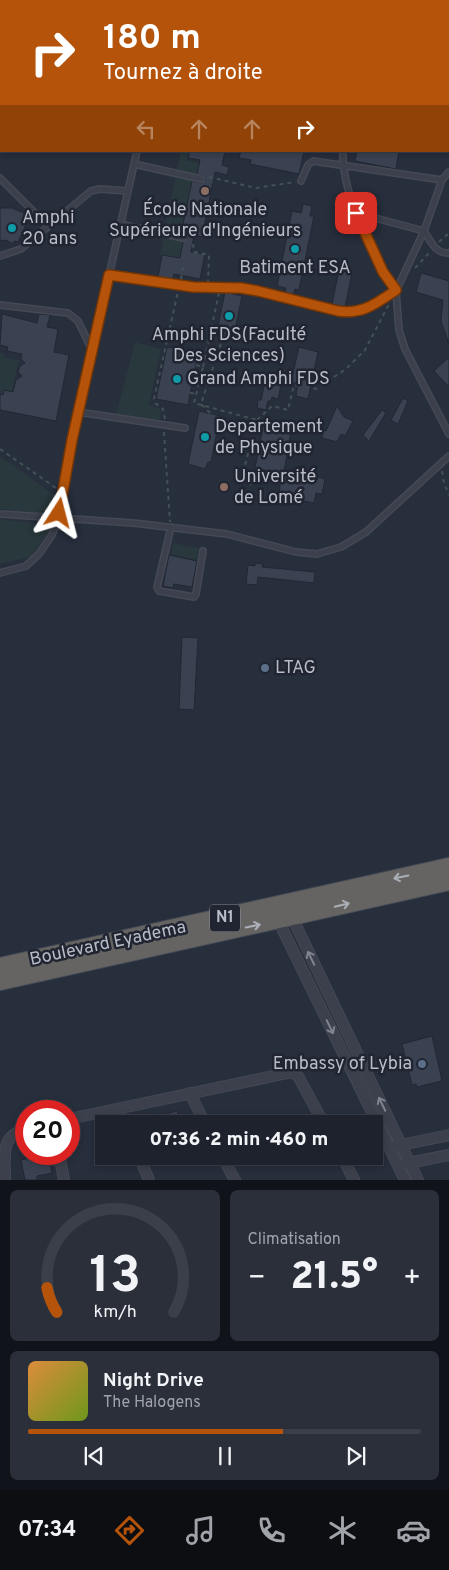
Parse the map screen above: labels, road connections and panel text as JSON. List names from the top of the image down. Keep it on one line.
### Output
{"streets":{"highway":["N1","Boulevard Eyadema"]},"crossings":[["N1","Boulevard Eyadema"]],"places":["École Nationale Supérieure d'Ingénieurs","Amphi 20 ans","Batiment ESA","Amphi FDS(Faculté Des Sciences)","Grand Amphi FDS","Departement de Physique","Université de Lomé","LTAG","Embassy of Lybia"],"page":{"turn":["180 m","Tournez à droite"],"limit":"20","trip":"07:36 · 2 min · 460 m","tile":"Climatisation","heat":["−","21.5°","+"],"song":["Night Drive","The Halogens"],"tabs":"07:34","gauge":["13","km/h"]}}
